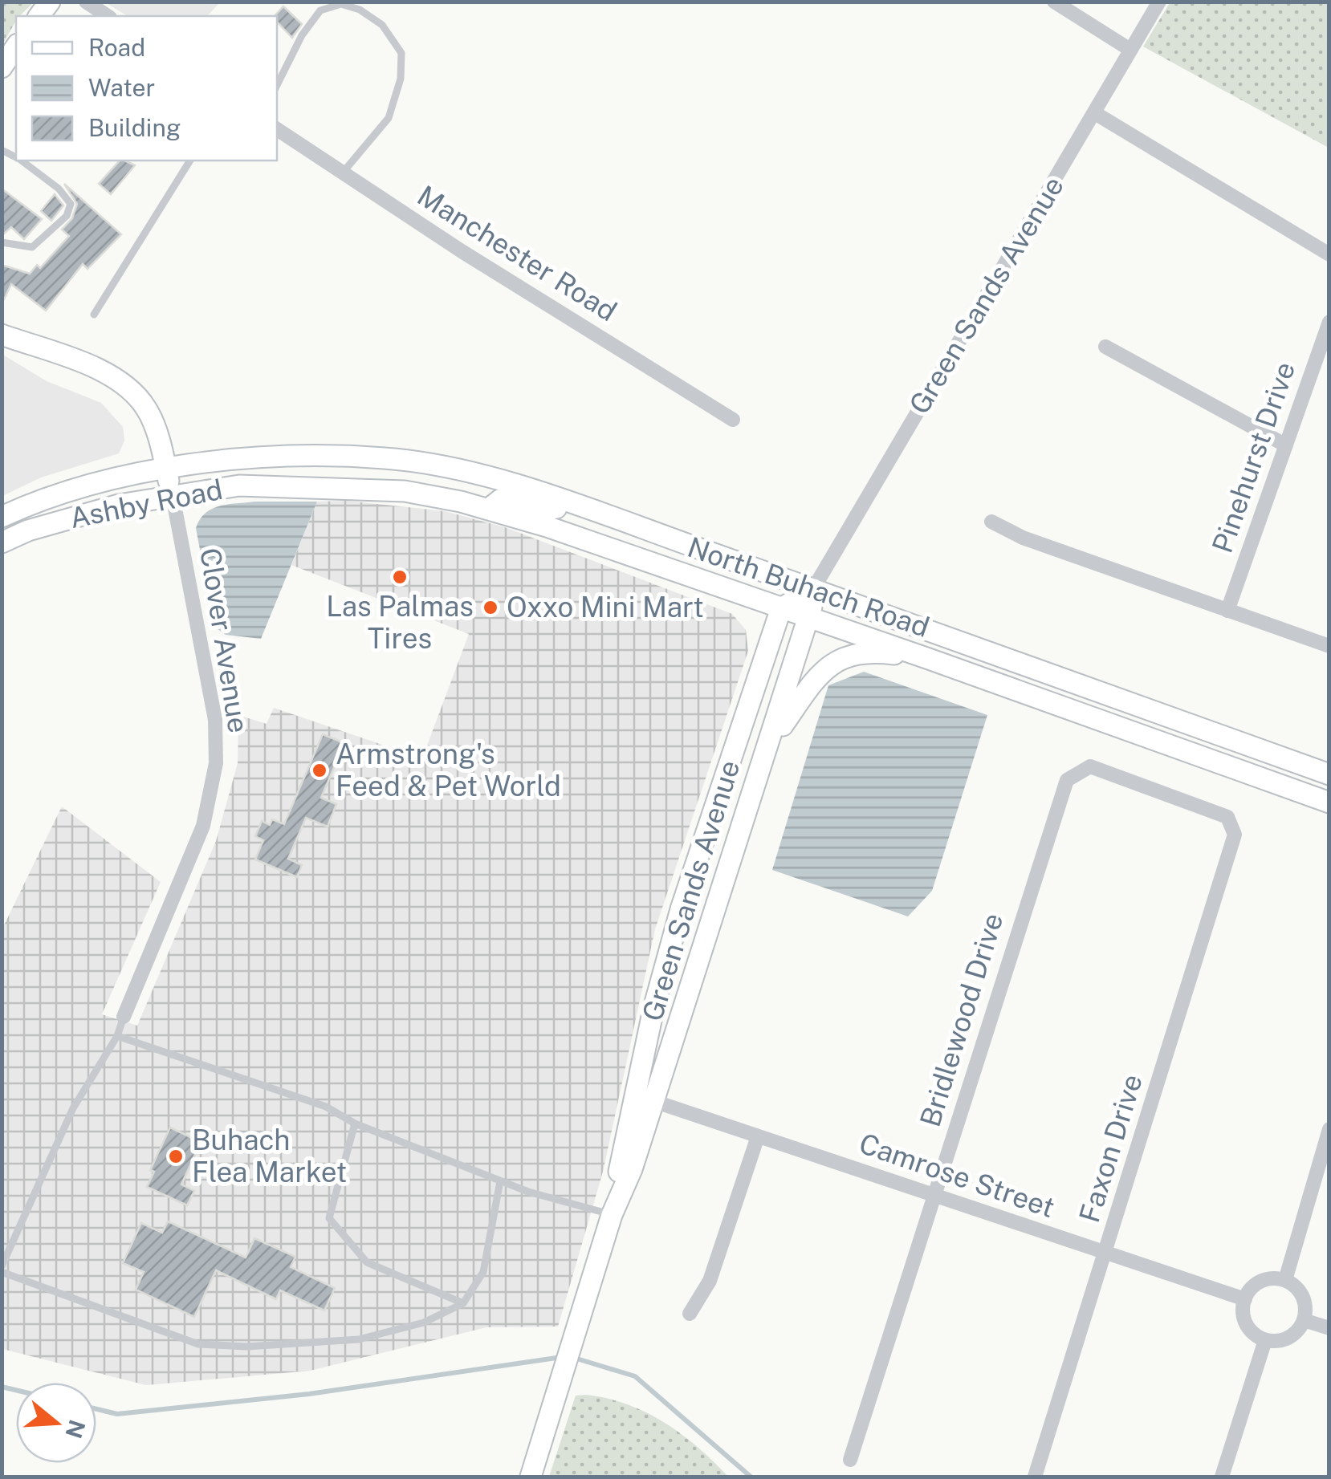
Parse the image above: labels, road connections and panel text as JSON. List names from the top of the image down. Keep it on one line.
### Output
{"streets":{"main road":["Green Sands Avenue","Ashby Road","North Buhach Road"],"street":["Manchester Road","Pinehurst Drive","Clover Avenue","Bridlewood Drive","Faxon Drive","Camrose Street"]},"crossings":[["Green Sands Avenue","North Buhach Road"],["Green Sands Avenue","Camrose Street"],["Ashby Road","North Buhach Road"],["Ashby Road","Clover Avenue"],["Bridlewood Drive","Faxon Drive"],["Bridlewood Drive","Camrose Street"],["Faxon Drive","Camrose Street"]],"places":["Las Palmas Tires","Oxxo Mini Mart","Armstrong's Feed & Pet World","Buhach Flea Market"],"legend":["Road","Water","Building"],"north":"right"}
